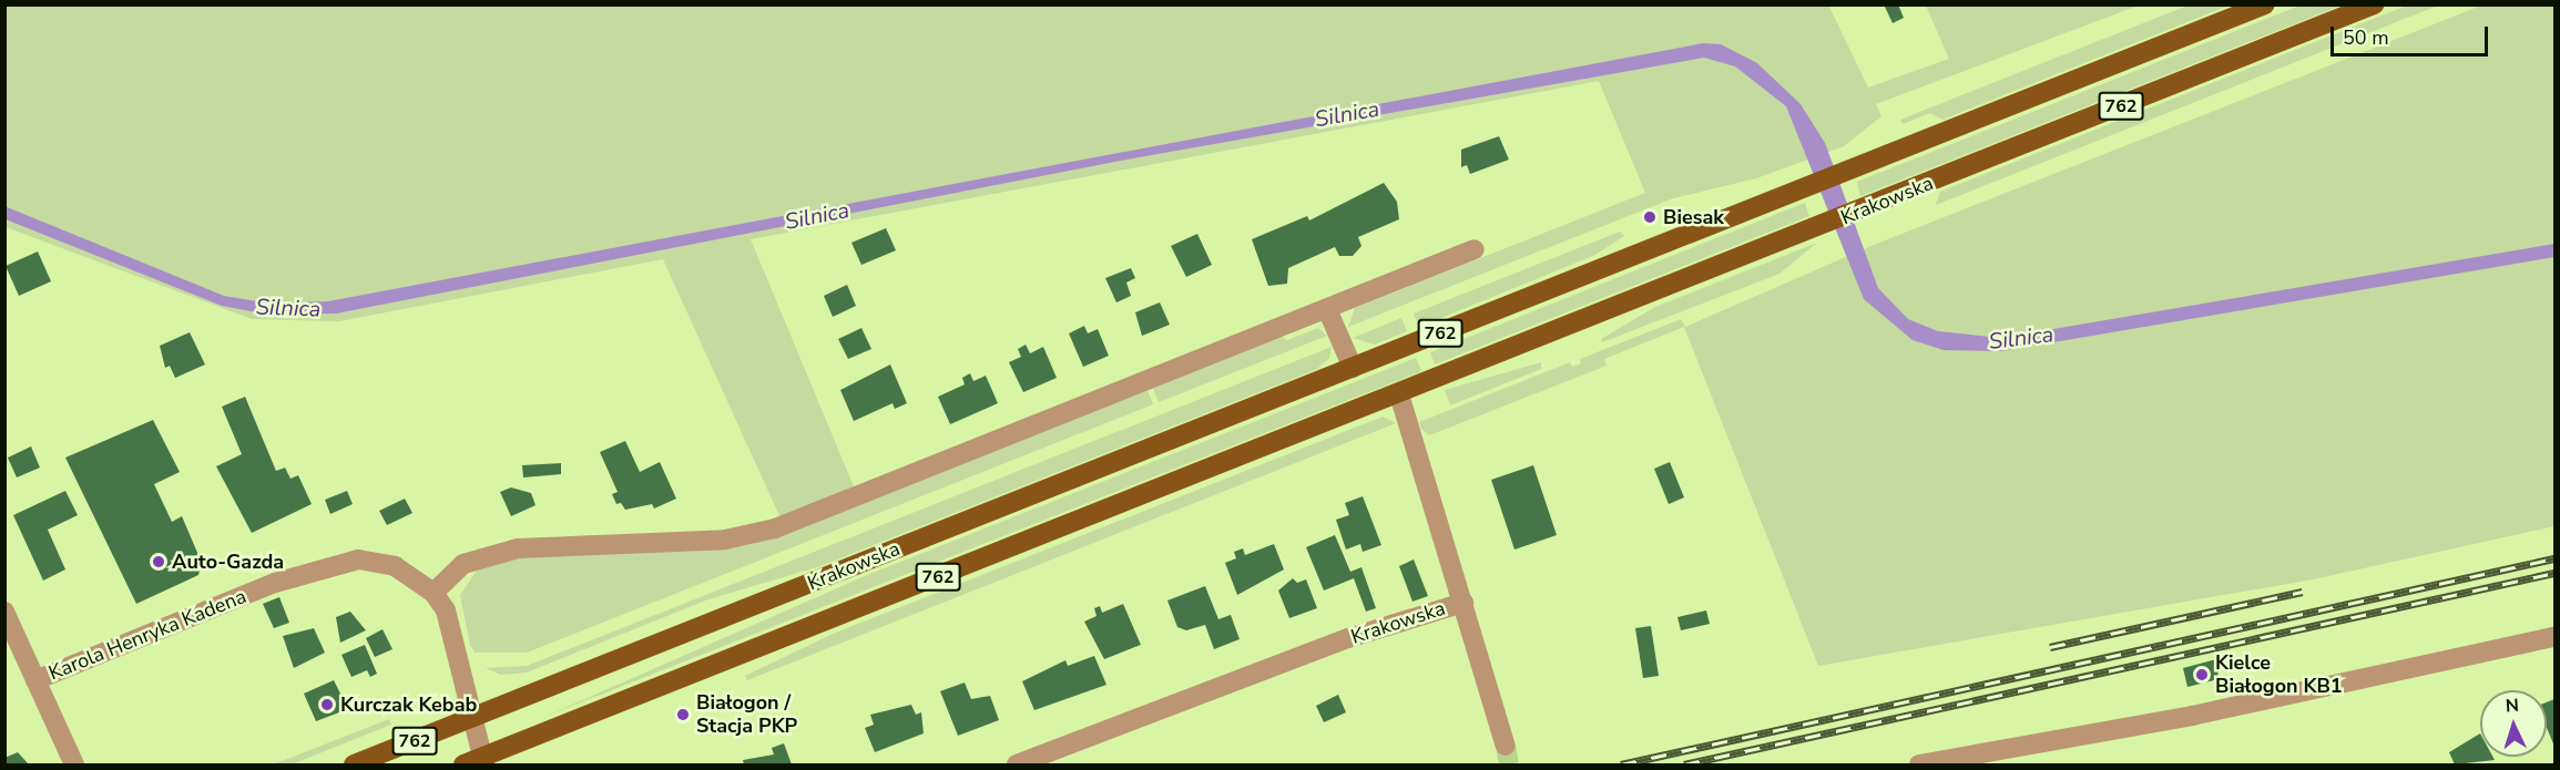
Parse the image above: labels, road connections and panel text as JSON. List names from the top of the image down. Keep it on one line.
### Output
{"streets":{"main road":["762","Krakowska"],"street":["Karola Henryka Kadena"]},"crossings":[["Krakowska","Karola Henryka Kadena"]],"water":["Silnica"],"places":["Biesak","Auto-Gazda","Kielce Białogon KB1","Kurczak Kebab","Białogon / Stacja PKP"],"scale_bar":"50 m","north":"top"}
